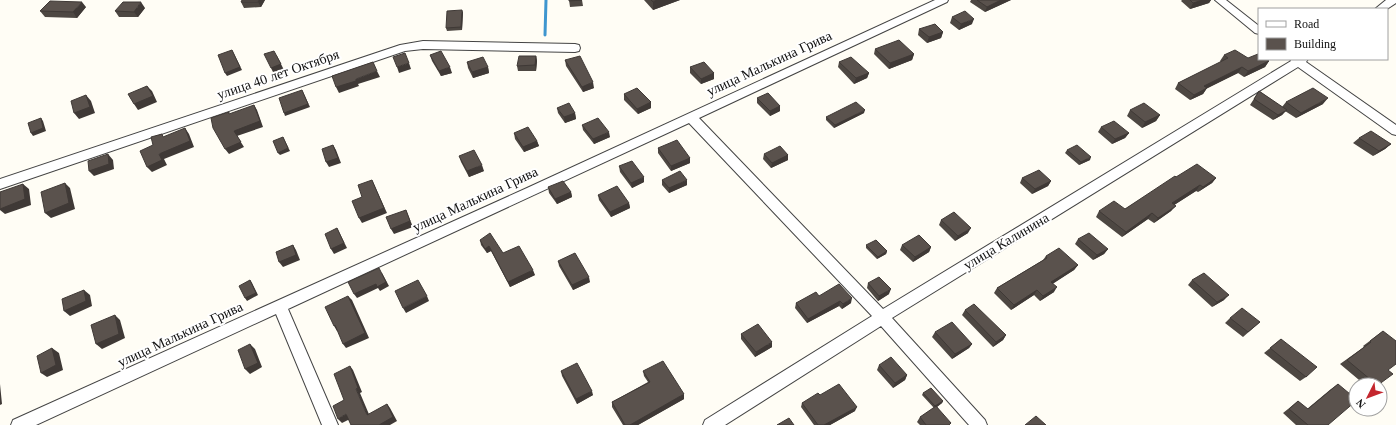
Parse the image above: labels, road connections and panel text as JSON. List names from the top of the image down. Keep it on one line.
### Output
{"streets":{"street":["улица Малькина Грива","улица 40 лет Октября","улица Калинина"]},"legend":["Road","Building"],"north":"bottom left"}
